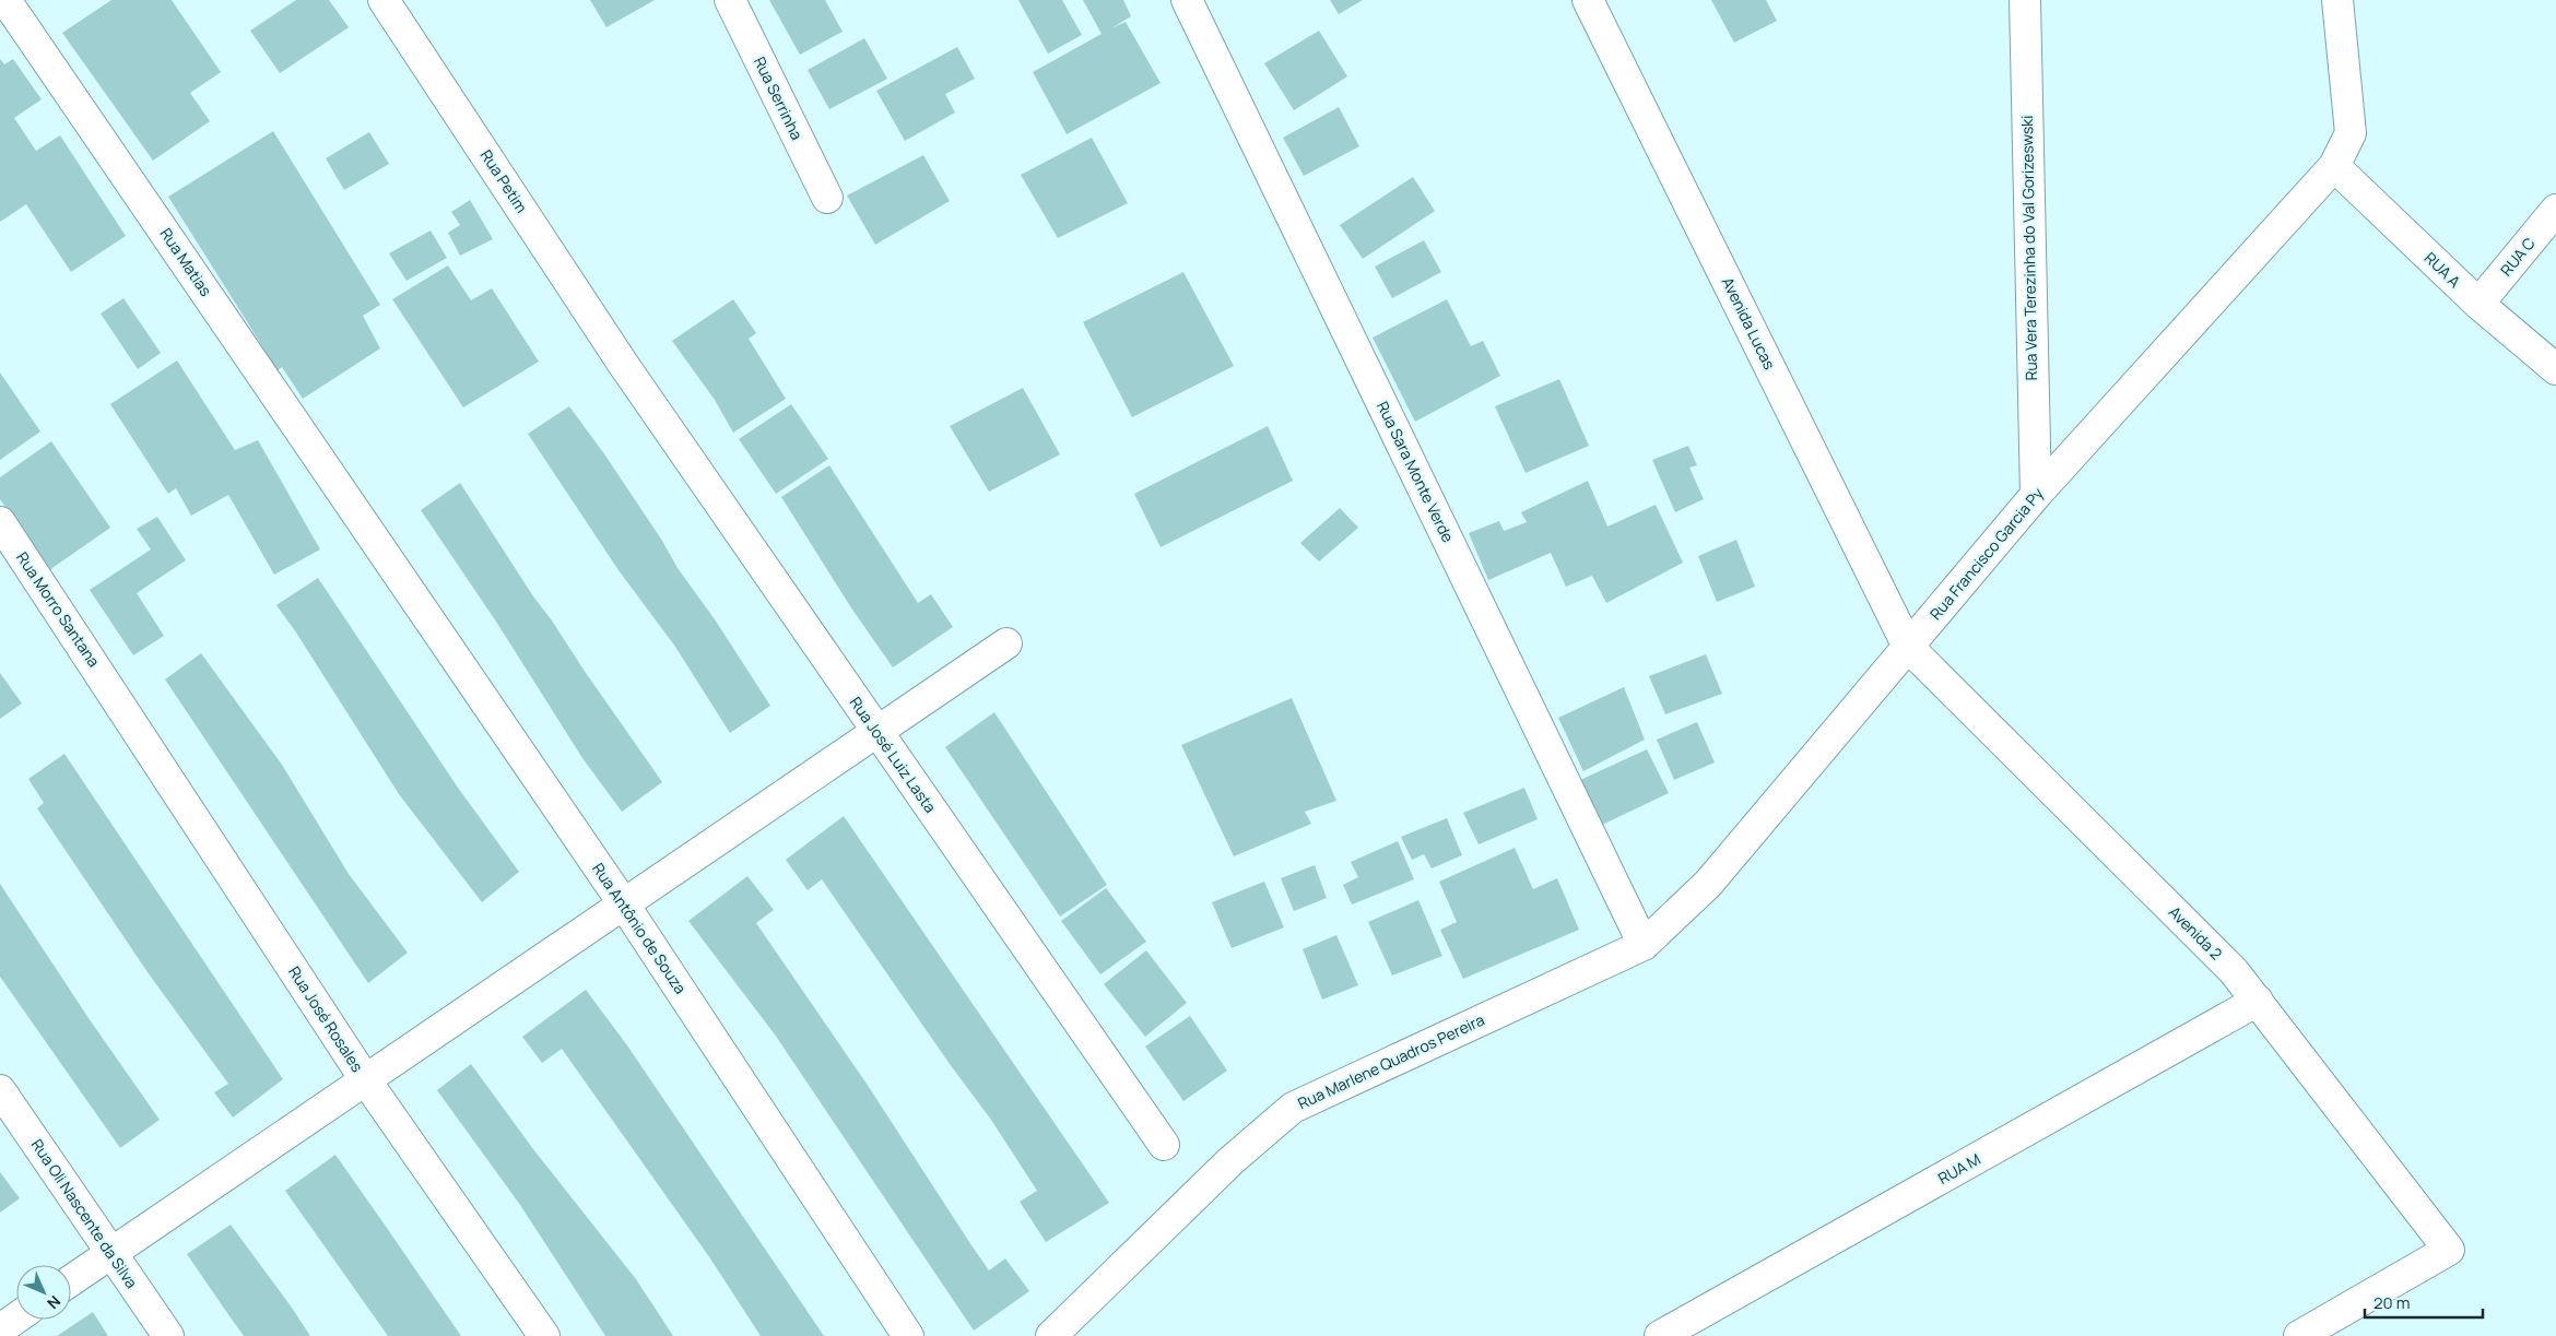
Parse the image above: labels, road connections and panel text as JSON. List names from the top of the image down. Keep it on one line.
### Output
{"streets":{"street":["Rua Serrinha","Rua Petim","Rua Vera Terezinha do Val Gorizeswski","RUA C","Rua Matias","RUA A","Avenida Lucas","Rua Sara Monte Verde","Rua Francisco Garcia Py","Rua Morro Santana","Rua José Luiz Lasta","Rua Antônio de Souza","Avenida 2","Rua José Rosales","Rua Marlene Quadros Pereira","RUA M","Rua Oli Nascente da Silva"]},"crossings":[["Rua Petim","Rua José Luiz Lasta"],["Rua Vera Terezinha do Val Gorizeswski","Rua Francisco Garcia Py"],["RUA C","RUA A"],["Rua Matias","Rua Antônio de Souza"],["RUA A","Rua Francisco Garcia Py"],["Avenida Lucas","Rua Francisco Garcia Py"],["Avenida Lucas","Avenida 2"],["Rua Sara Monte Verde","Rua Francisco Garcia Py"],["Rua Sara Monte Verde","Rua Marlene Quadros Pereira"],["Rua Francisco Garcia Py","Avenida 2"],["Rua Francisco Garcia Py","Rua Marlene Quadros Pereira"],["Rua Morro Santana","Rua José Rosales"],["Avenida 2","RUA M"]],"scale_bar":"20 m","north":"bottom right"}
